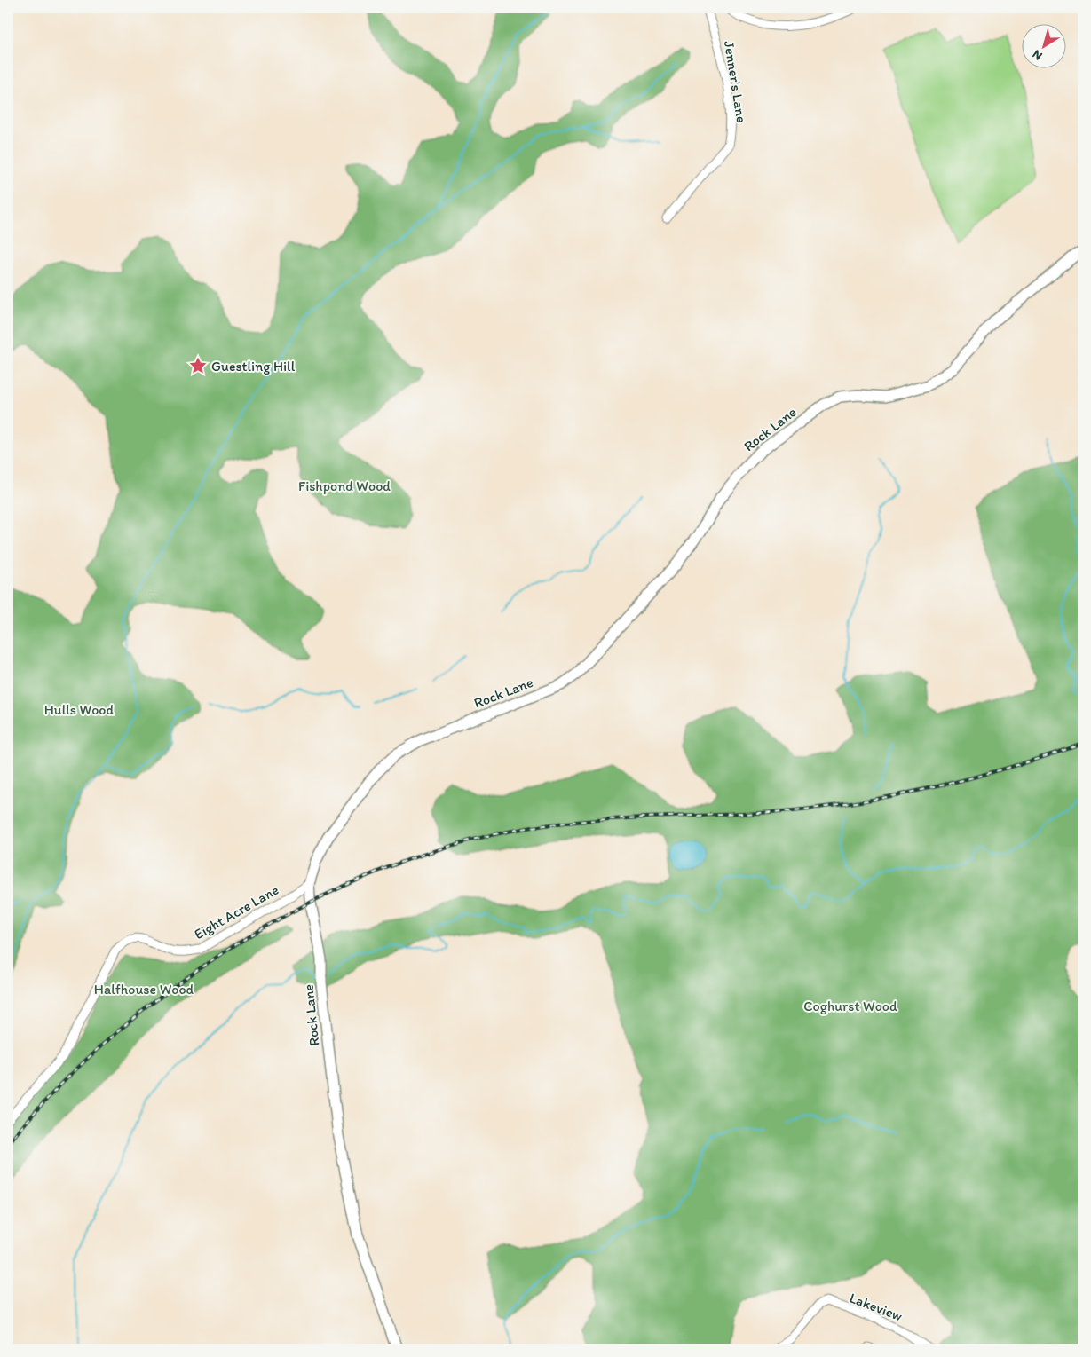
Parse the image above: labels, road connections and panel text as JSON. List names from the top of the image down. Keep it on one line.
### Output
{"streets":{"street":["Jenner's Lane","Rock Lane","Eight Acre Lane","Lakeview"]},"crossings":[["Rock Lane","Eight Acre Lane"]],"parks":["Fishpond Wood","Hulls Wood","Halfhouse Wood","Coghurst Wood"],"places":{"place":["Guestling Hill"]},"north":"bottom left"}
